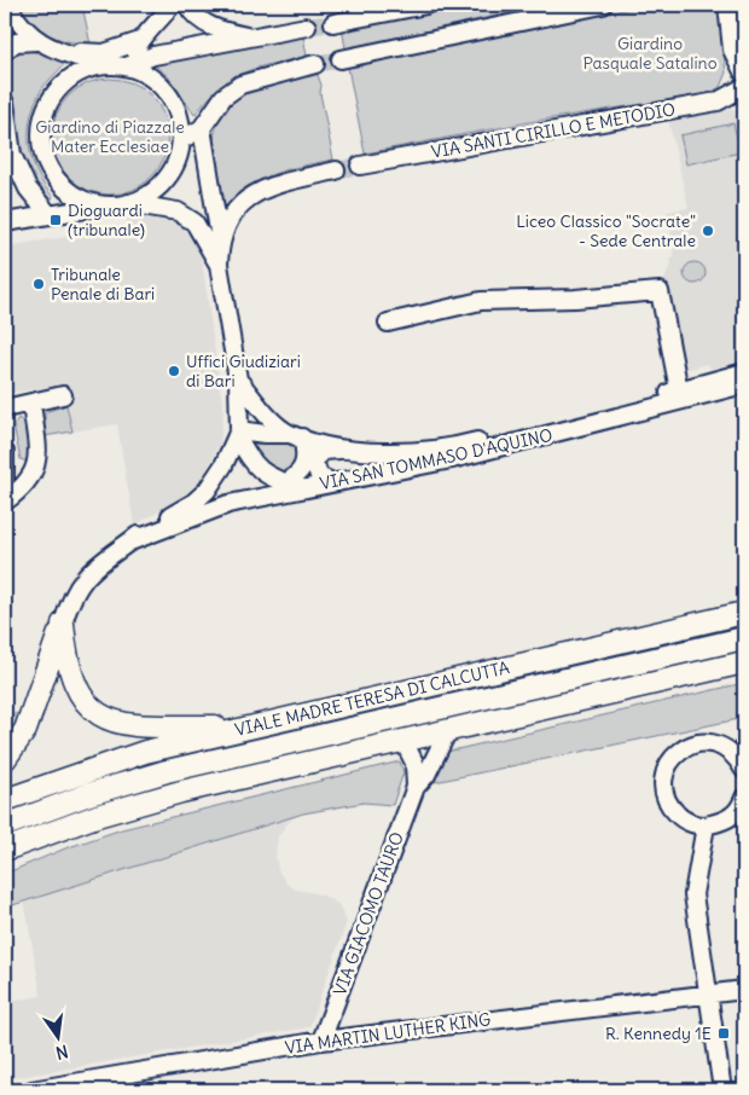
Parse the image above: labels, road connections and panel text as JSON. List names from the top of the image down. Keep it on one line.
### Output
{"streets":{"main road":["VIALE MADRE TERESA DI CALCUTTA"],"street":["VIA SANTI CIRILLO E METODIO","VIA SAN TOMMASO D'AQUINO","VIA GIACOMO TAURO","VIA MARTIN LUTHER KING"]},"crossings":[["VIA GIACOMO TAURO","VIA MARTIN LUTHER KING"]],"parks":["Giardino Pasquale Satalino","Giardino di Piazzale Mater Ecclesiae"],"places":{"transit":["Dioguardi (tribunale)","R. Kennedy 1E"],"other":["Liceo Classico \"Socrate\" - Sede Centrale","Tribunale Penale di Bari","Uffici Giudiziari di Bari"]},"north":"bottom"}
